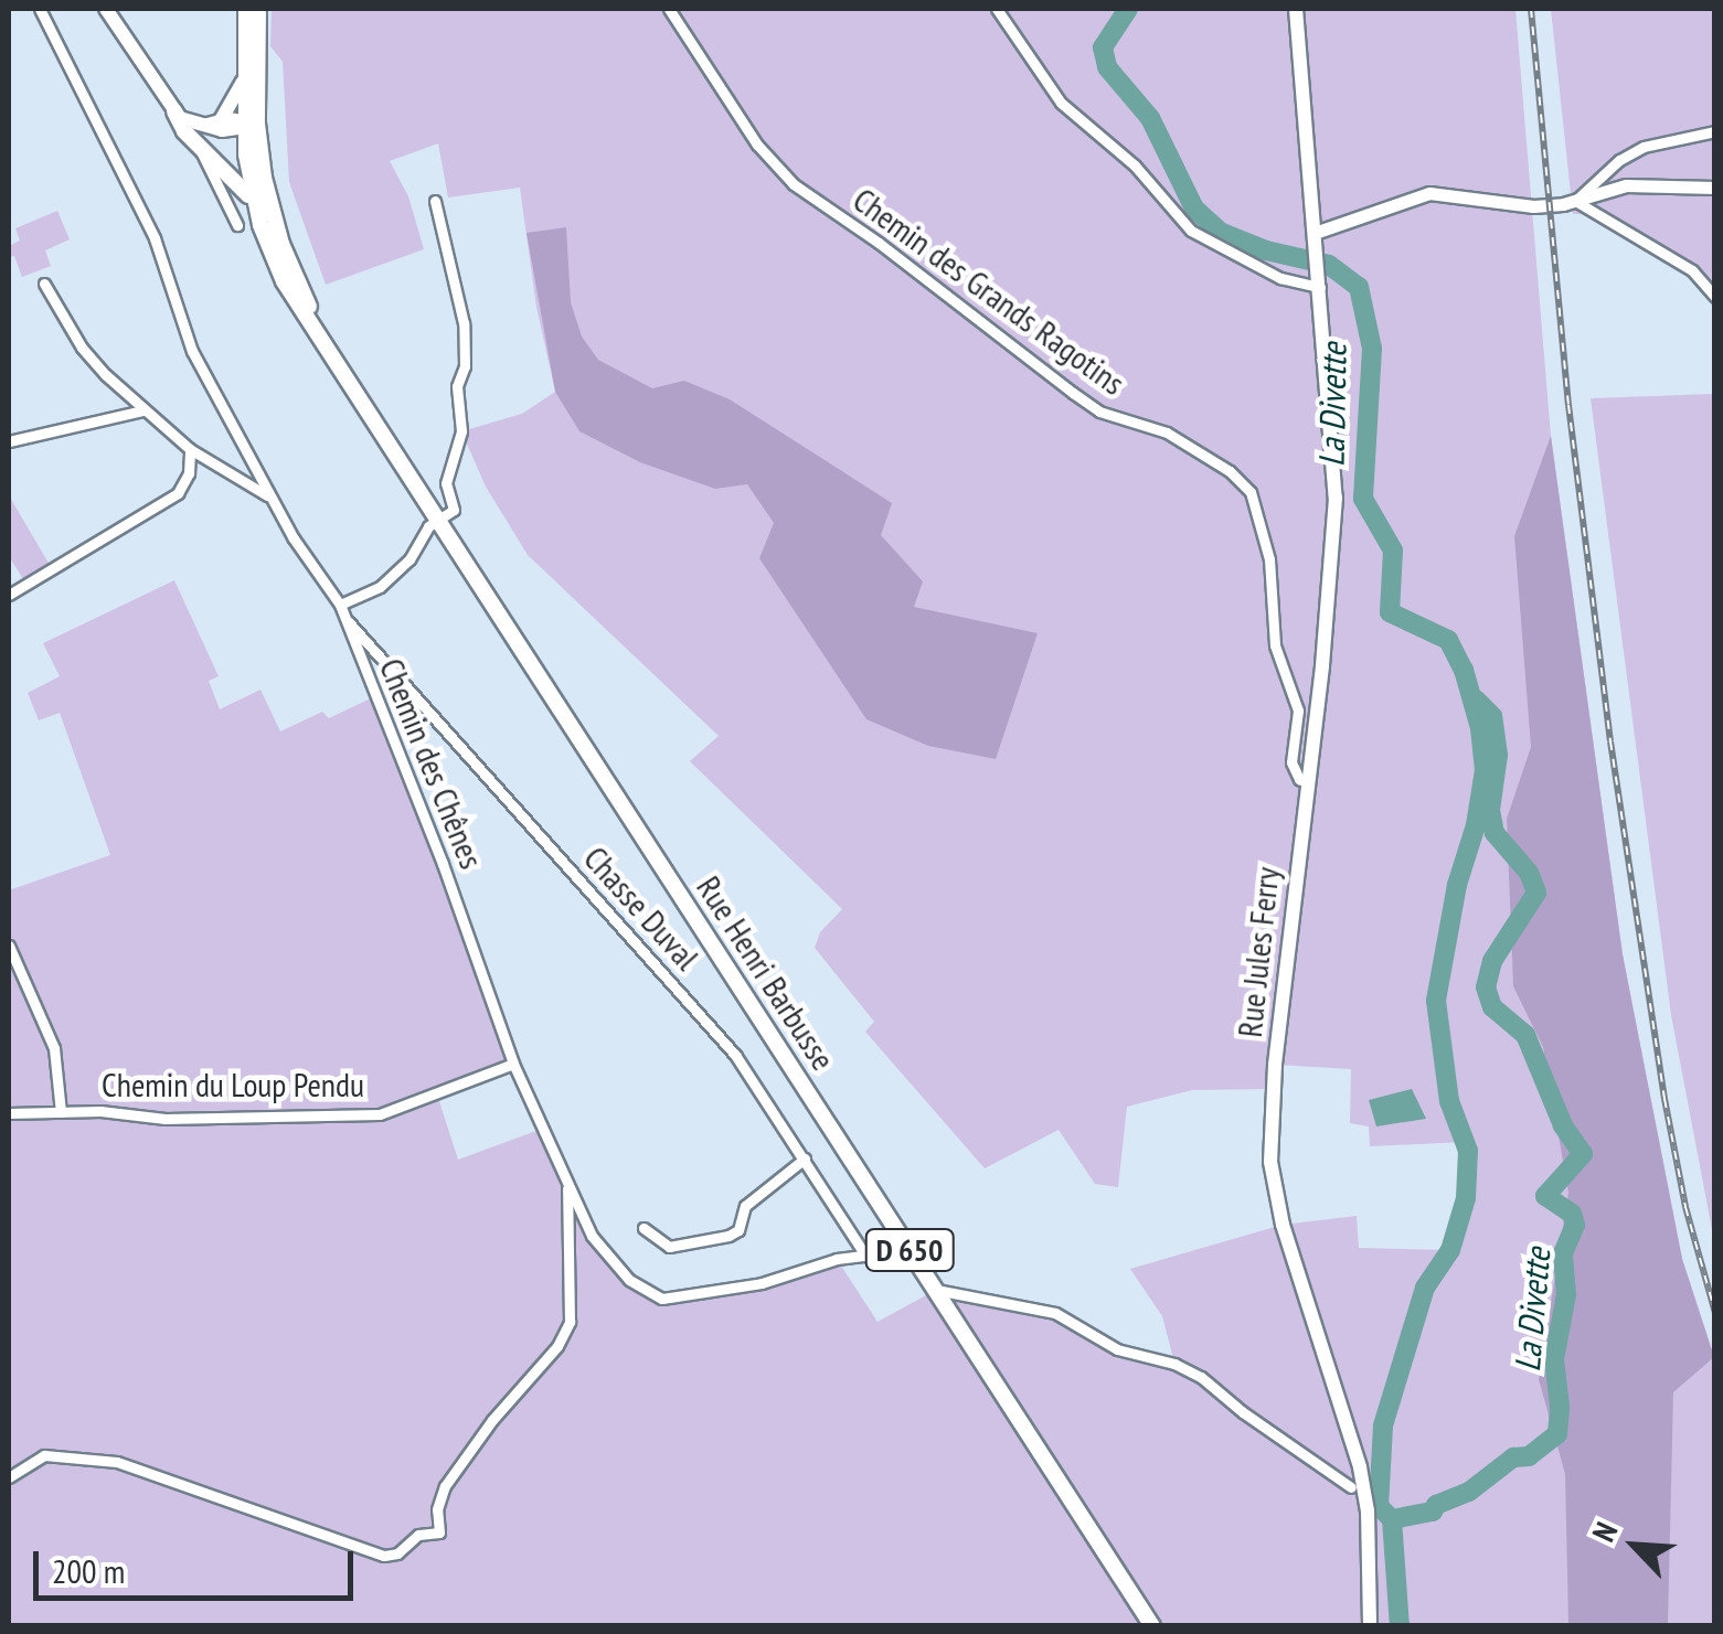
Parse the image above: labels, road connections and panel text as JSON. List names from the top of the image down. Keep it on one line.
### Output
{"streets":{"main road":["Rue Jules Ferry","Rue Henri Barbusse","D 650"],"street":["Chemin des Grands Ragotins","Chemin des Chênes","Chasse Duval","Chemin du Loup Pendu"]},"crossings":[["Chemin des Grands Ragotins","Rue Jules Ferry"],["Chemin des Chênes","Chasse Duval"],["Chemin des Chênes","Rue Henri Barbusse"],["Chemin des Chênes","Chemin du Loup Pendu"],["Rue Henri Barbusse","D 650"]],"water":["La Divette"],"scale_bar":"200 m","north":"top left"}
